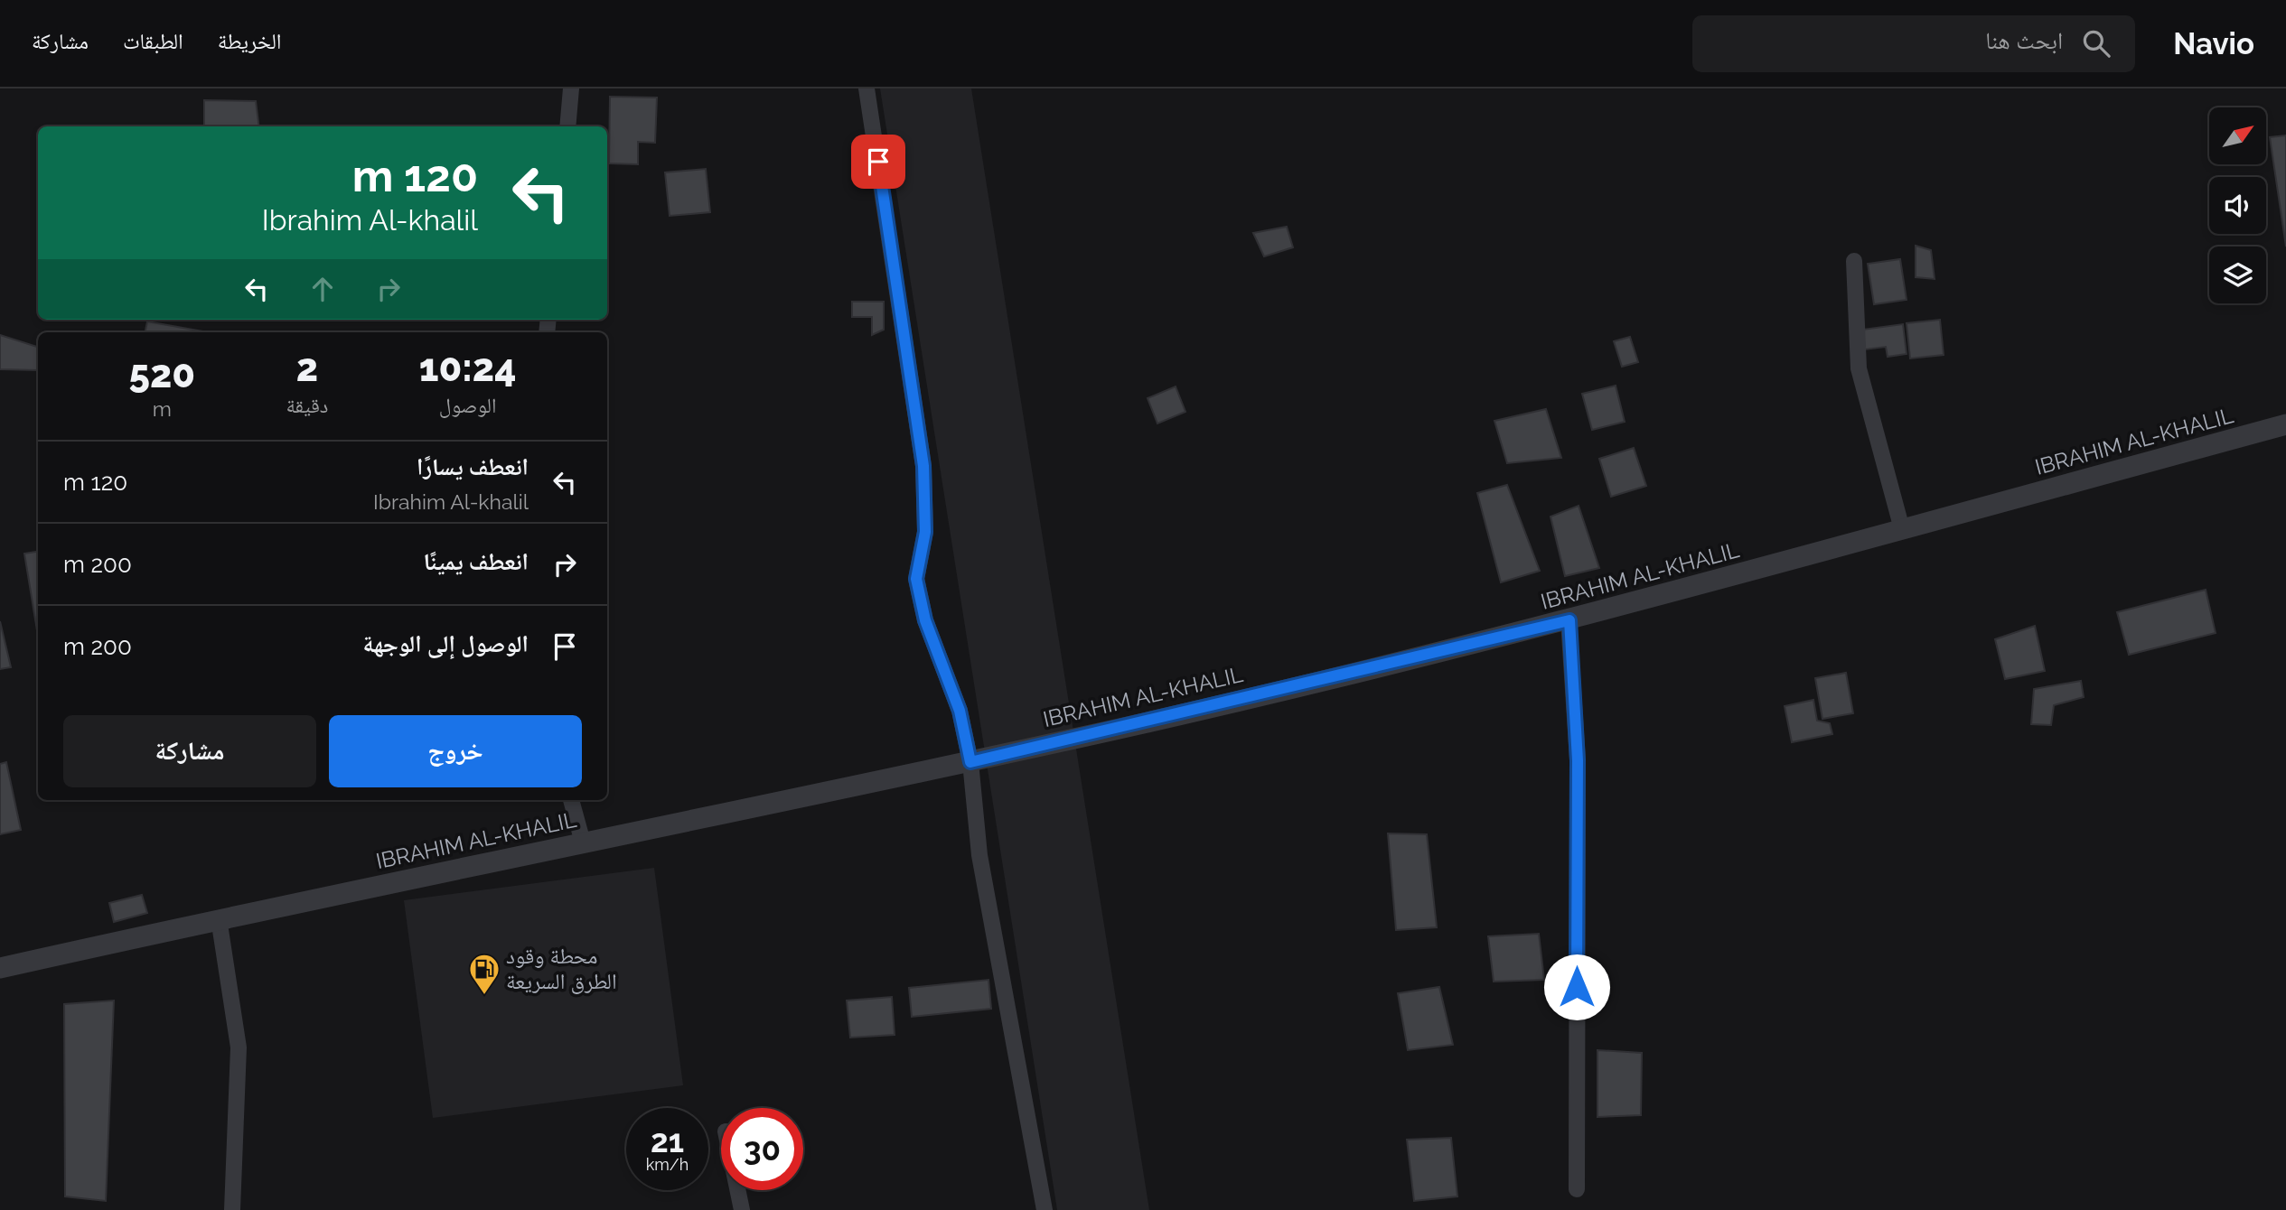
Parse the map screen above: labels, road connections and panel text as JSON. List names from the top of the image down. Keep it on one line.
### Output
{"streets":{"street":["IBRAHIM AL-KHALIL"]},"places":{"fuel station":["محطة وقود الطرق السريعة"]},"north":"top right","page":{"header":"Navio","search":"ابحث هنا","nav":["الخريطة","الطبقات","مشاركة"],"turn":["120 m","Ibrahim Al-khalil"],"eta":["10:24","الوصول","2","دقيقة","520","m"],"list":[{"name":"انعطف يسارًا","note":"Ibrahim Al-khalil","value":"120 m"},{"name":"انعطف يمينًا","value":"200 m"},{"name":"الوصول إلى الوجهة","value":"200 m"}],"buttons":["خروج","مشاركة"],"speed":"21 km/h","limit":"30"}}
